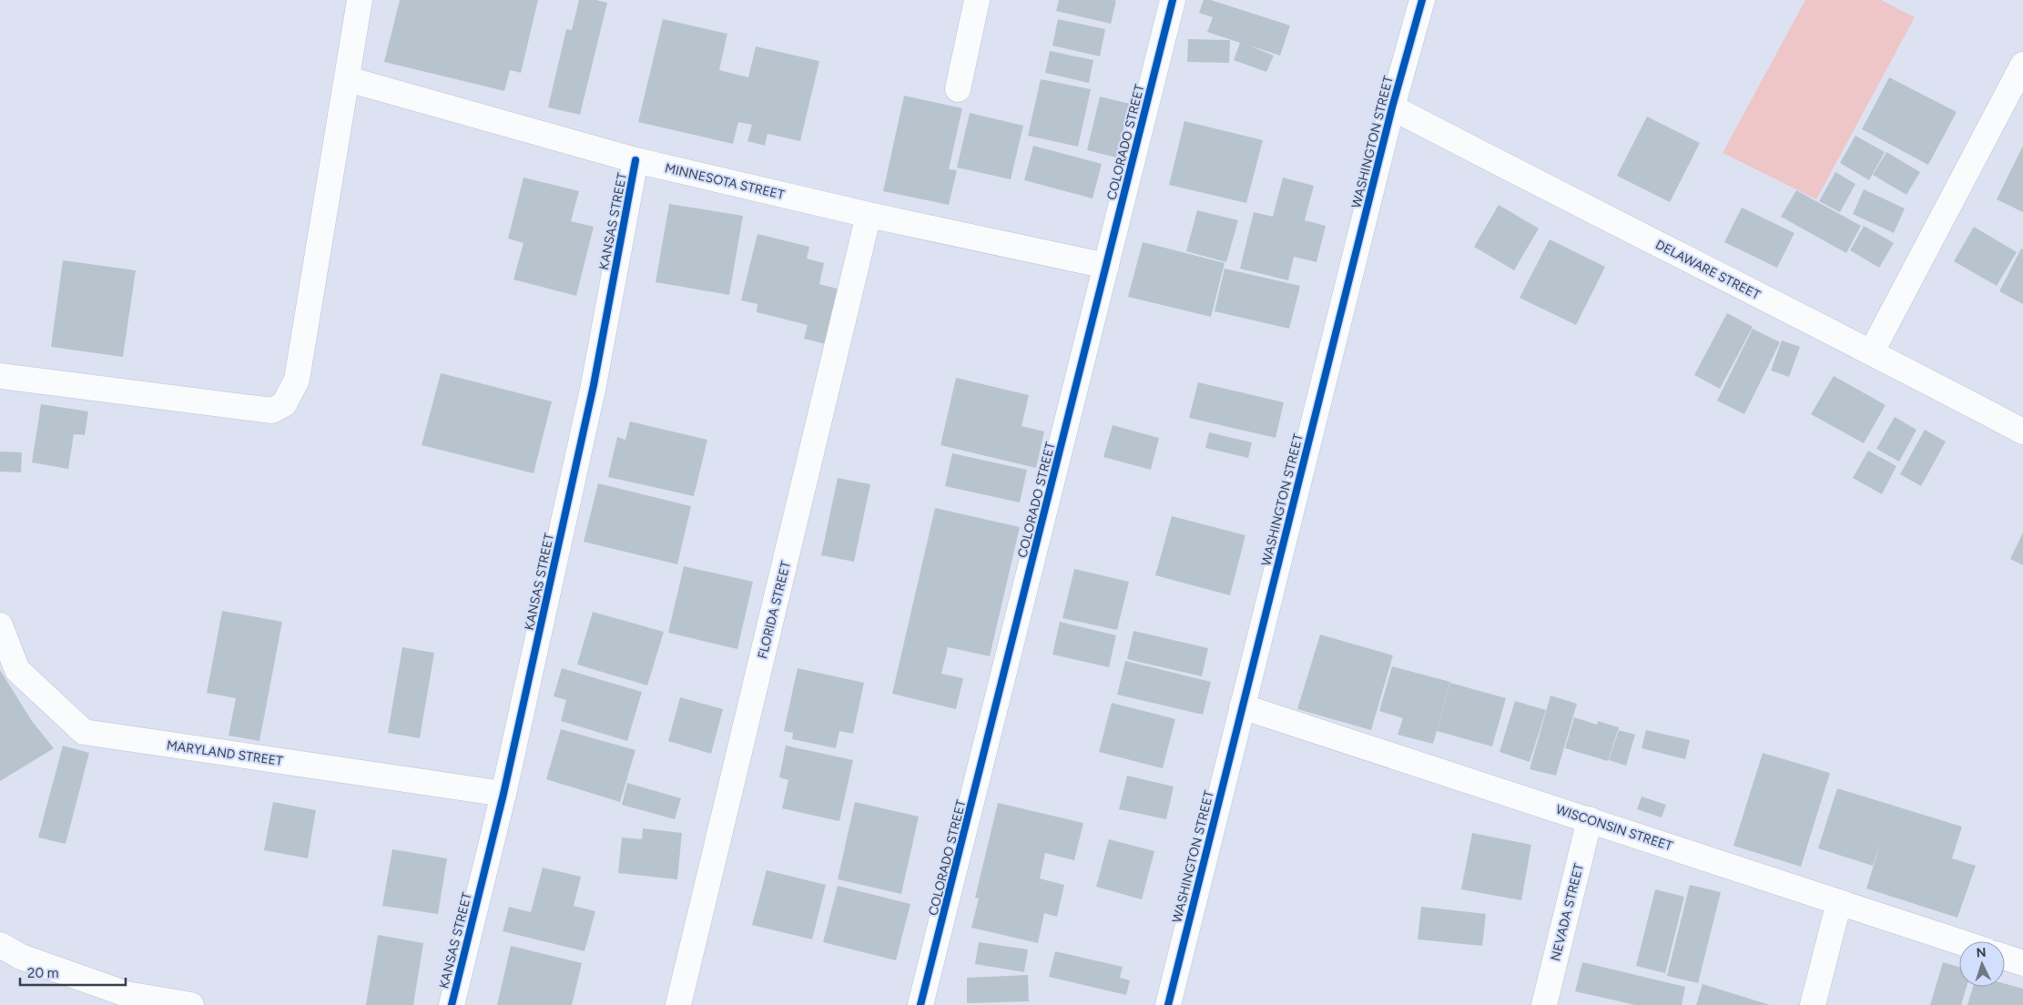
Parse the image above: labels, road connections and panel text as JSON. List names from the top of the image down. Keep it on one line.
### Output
{"streets":{"street":["COLORADO STREET","WASHINGTON STREET","MINNESOTA STREET","KANSAS STREET","DELAWARE STREET","FLORIDA STREET","MARYLAND STREET","WISCONSIN STREET","NEVADA STREET"]},"crossings":[["COLORADO STREET","MINNESOTA STREET"],["WASHINGTON STREET","DELAWARE STREET"],["WASHINGTON STREET","WISCONSIN STREET"],["MINNESOTA STREET","KANSAS STREET"],["MINNESOTA STREET","FLORIDA STREET"],["KANSAS STREET","MARYLAND STREET"],["WISCONSIN STREET","NEVADA STREET"]],"scale_bar":"20 m","north":"top"}
